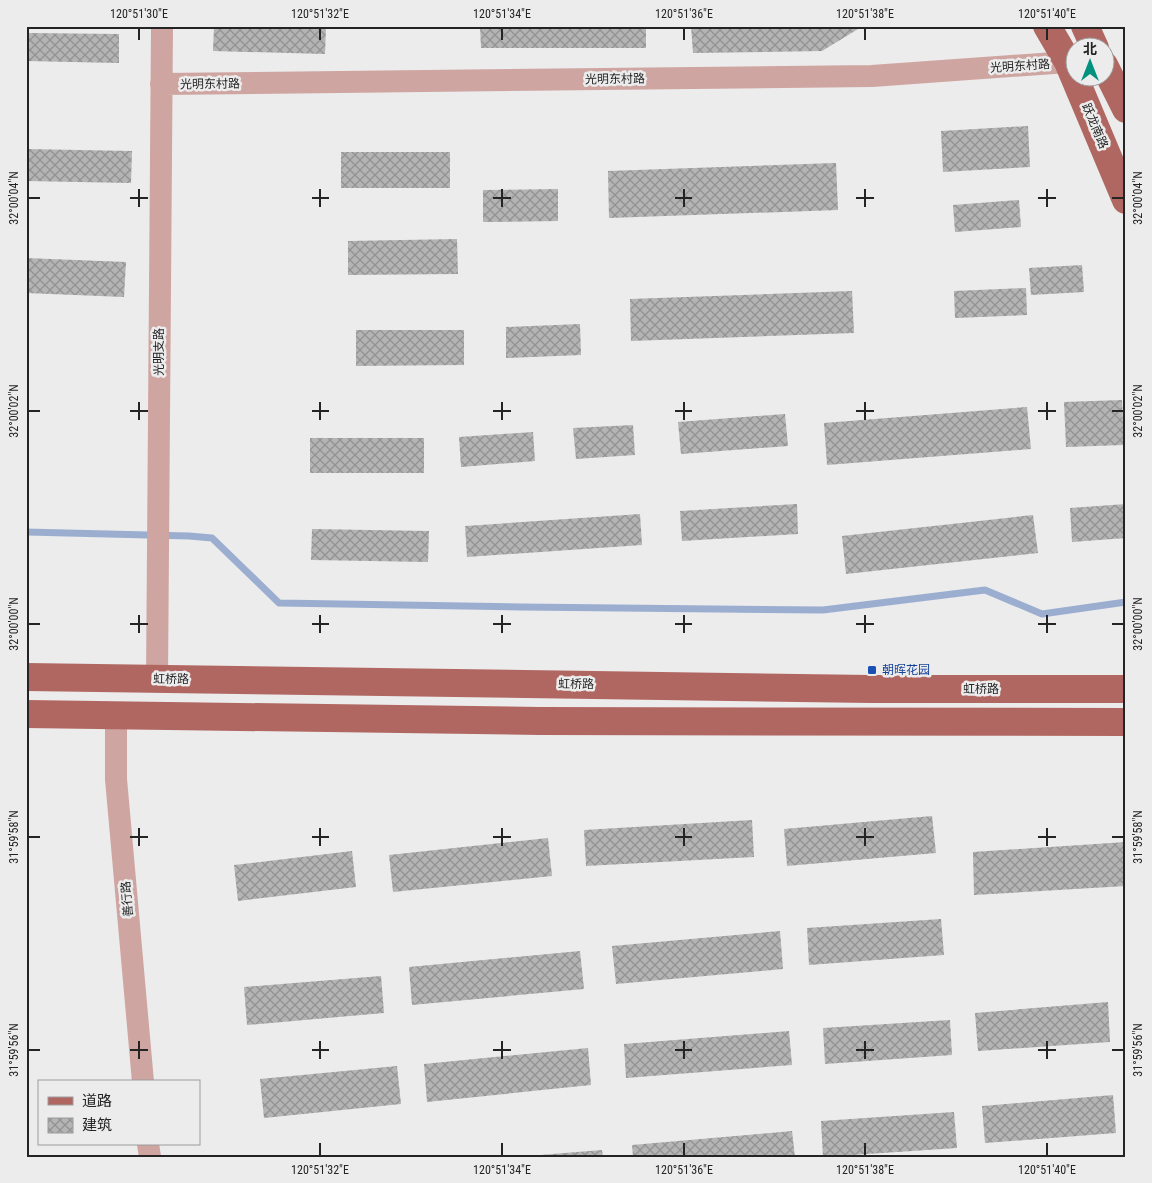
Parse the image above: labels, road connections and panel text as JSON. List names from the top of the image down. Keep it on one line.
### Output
{"streets":{"main road":["跃龙南路","虹桥路"],"street":["光明东村路","光明支路","善行路"]},"crossings":[["光明东村路","光明支路"],["光明支路","虹桥路"]],"places":{"transit":["朝晖花园"]},"legend":["道路","建筑"],"north":"top","coordinates":["120°51'30\"E","120°51'32\"E","120°51'34\"E","120°51'36\"E","120°51'38\"E","120°51'40\"E","32°00'04\"N","32°00'02\"N","32°00'00\"N","31°59'58\"N","31°59'56\"N"]}
